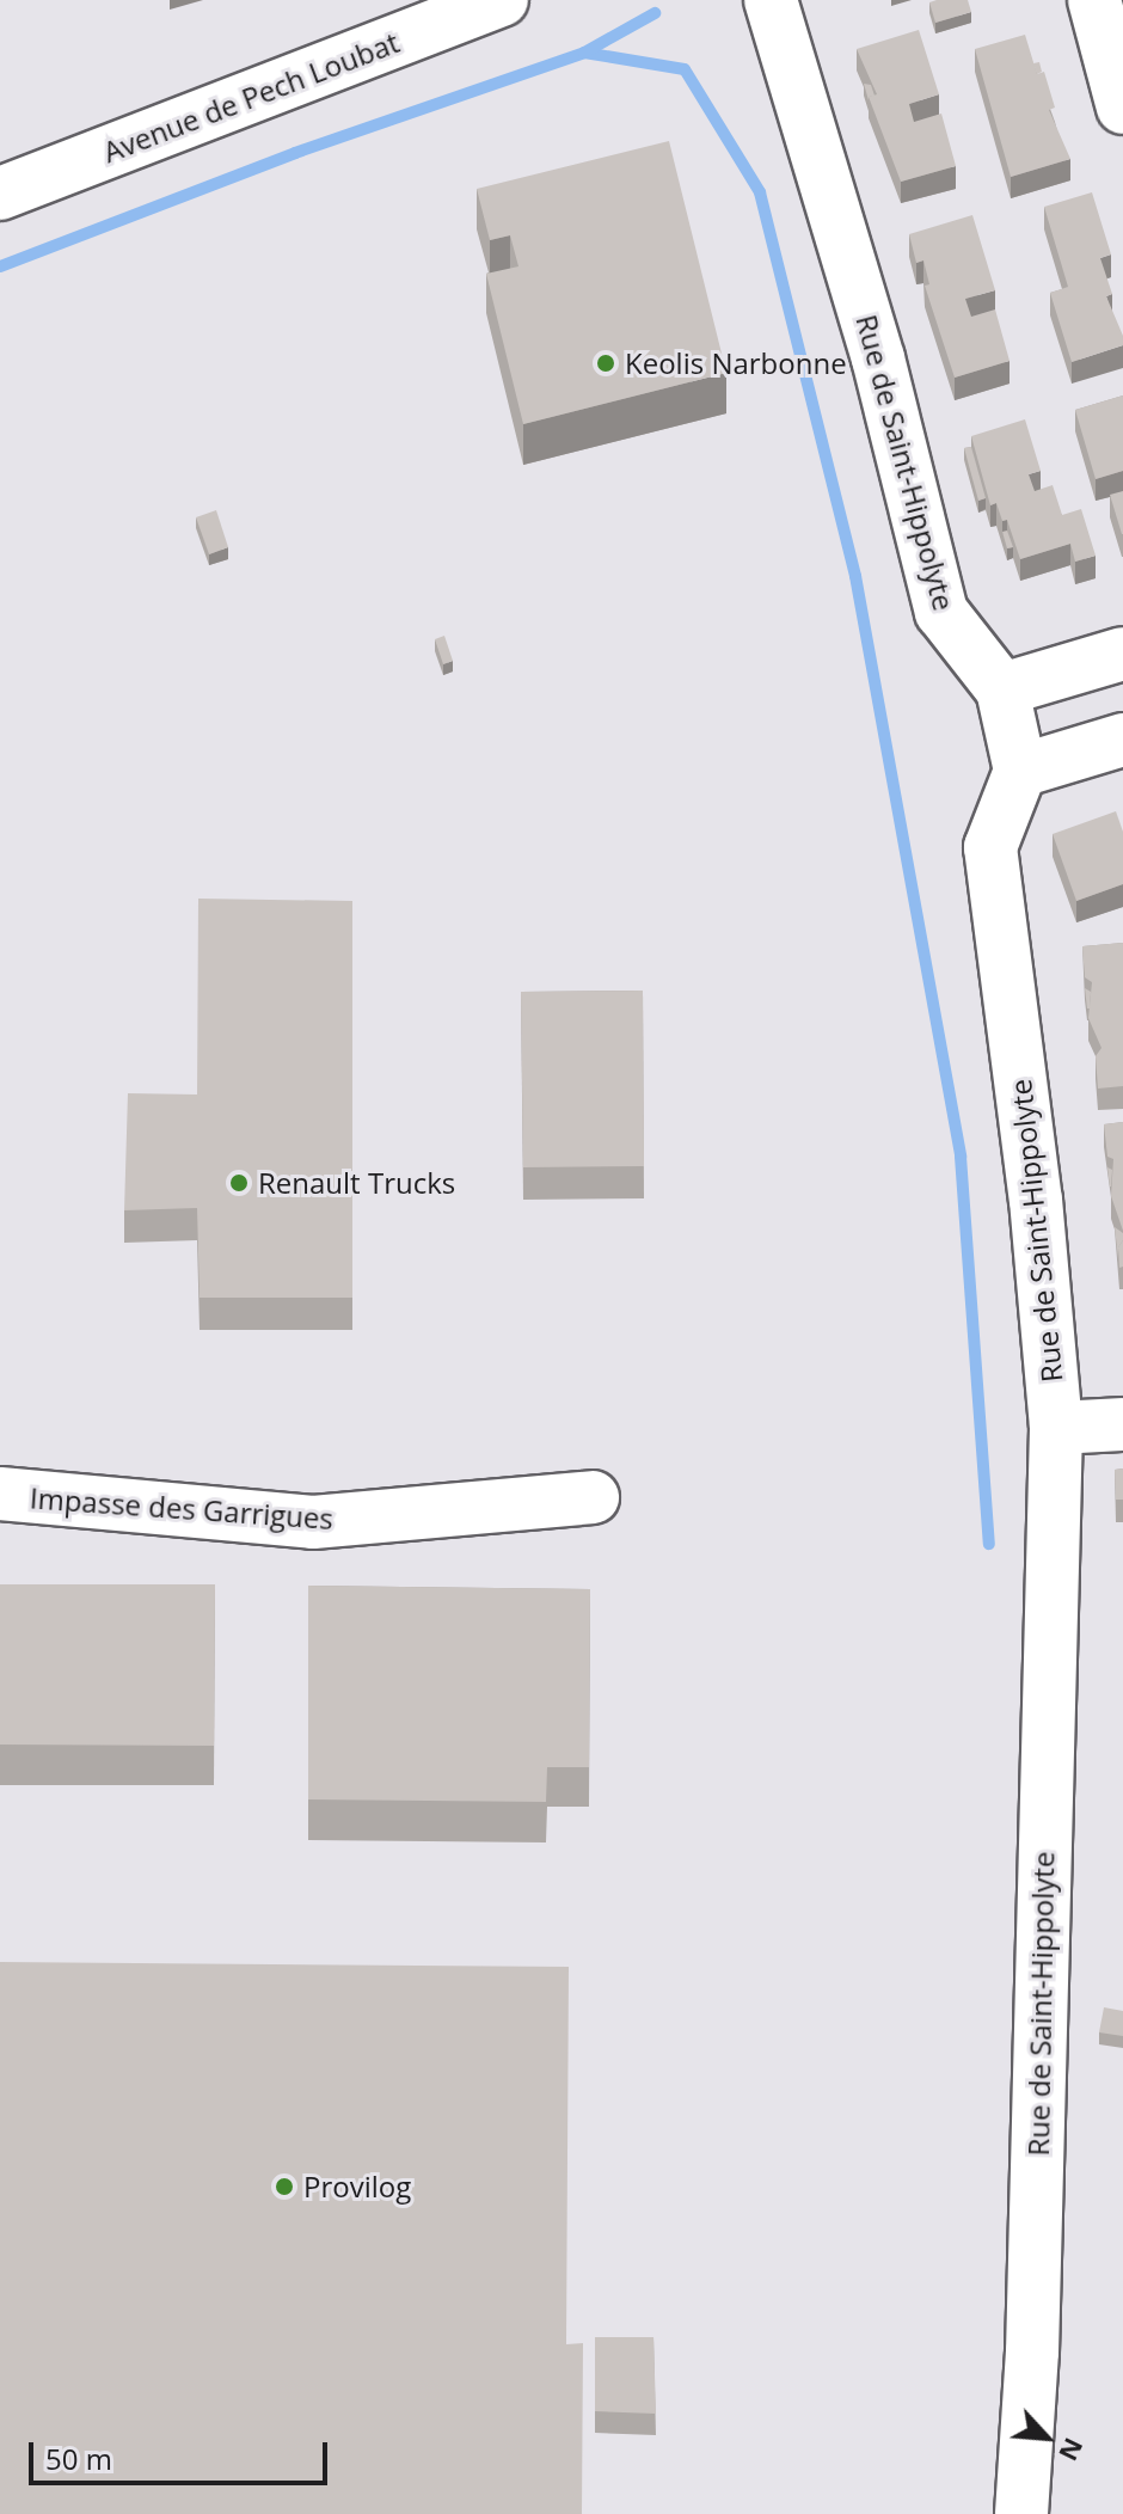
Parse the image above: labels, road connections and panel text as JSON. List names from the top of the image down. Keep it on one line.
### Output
{"streets":{"street":["Avenue de Pech Loubat","Rue de Saint-Hippolyte","Impasse des Garrigues"]},"places":["Keolis Narbonne","Renault Trucks","Provilog"],"scale_bar":"50 m","north":"bottom right"}
